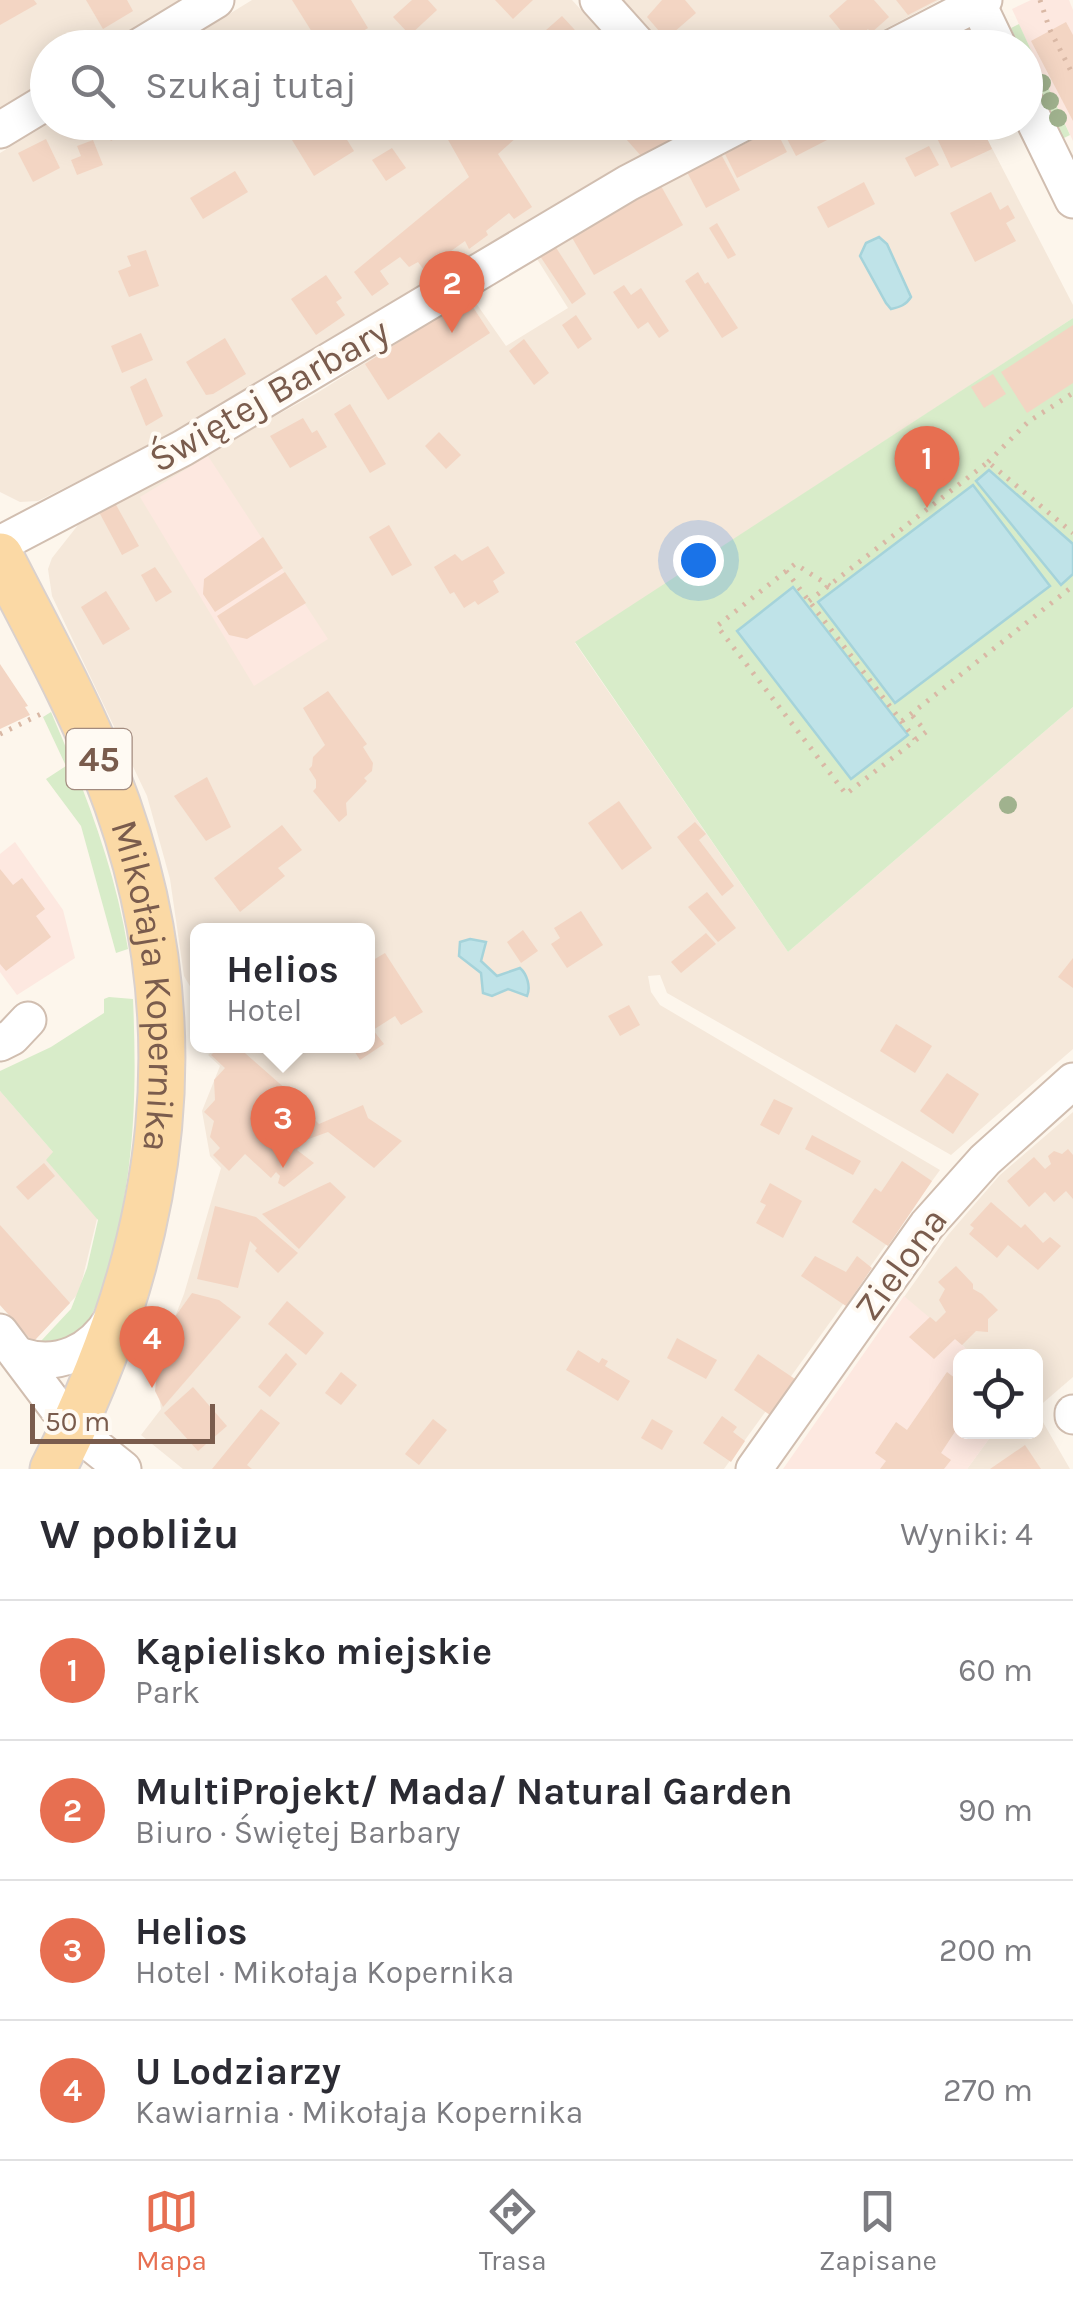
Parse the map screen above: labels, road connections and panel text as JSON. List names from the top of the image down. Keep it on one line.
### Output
{"streets":{"main road":["45","Mikołaja Kopernika"],"street":["Świętej Barbary","Zielona"]},"crossings":[["45","Mikołaja Kopernika"]],"scale_bar":"50 m","page":{"search":"Szukaj tutaj","pins":["2","1","3","4"],"popup":["Helios","Hotel"],"scale":"50 m","heading":["W pobliżu","Wyniki: 4"],"list":[{"mark":"1","name":"Kąpielisko miejskie","note":"Park","value":"60 m"},{"mark":"2","name":"MultiProjekt/ Mada/ Natural Garden","note":"Biuro · Świętej Barbary","value":"90 m"},{"mark":"3","name":"Helios","note":"Hotel · Mikołaja Kopernika","value":"200 m"},{"mark":"4","name":"U Lodziarzy","note":"Kawiarnia · Mikołaja Kopernika","value":"270 m"}],"nav":["Mapa","Trasa","Zapisane"]}}
